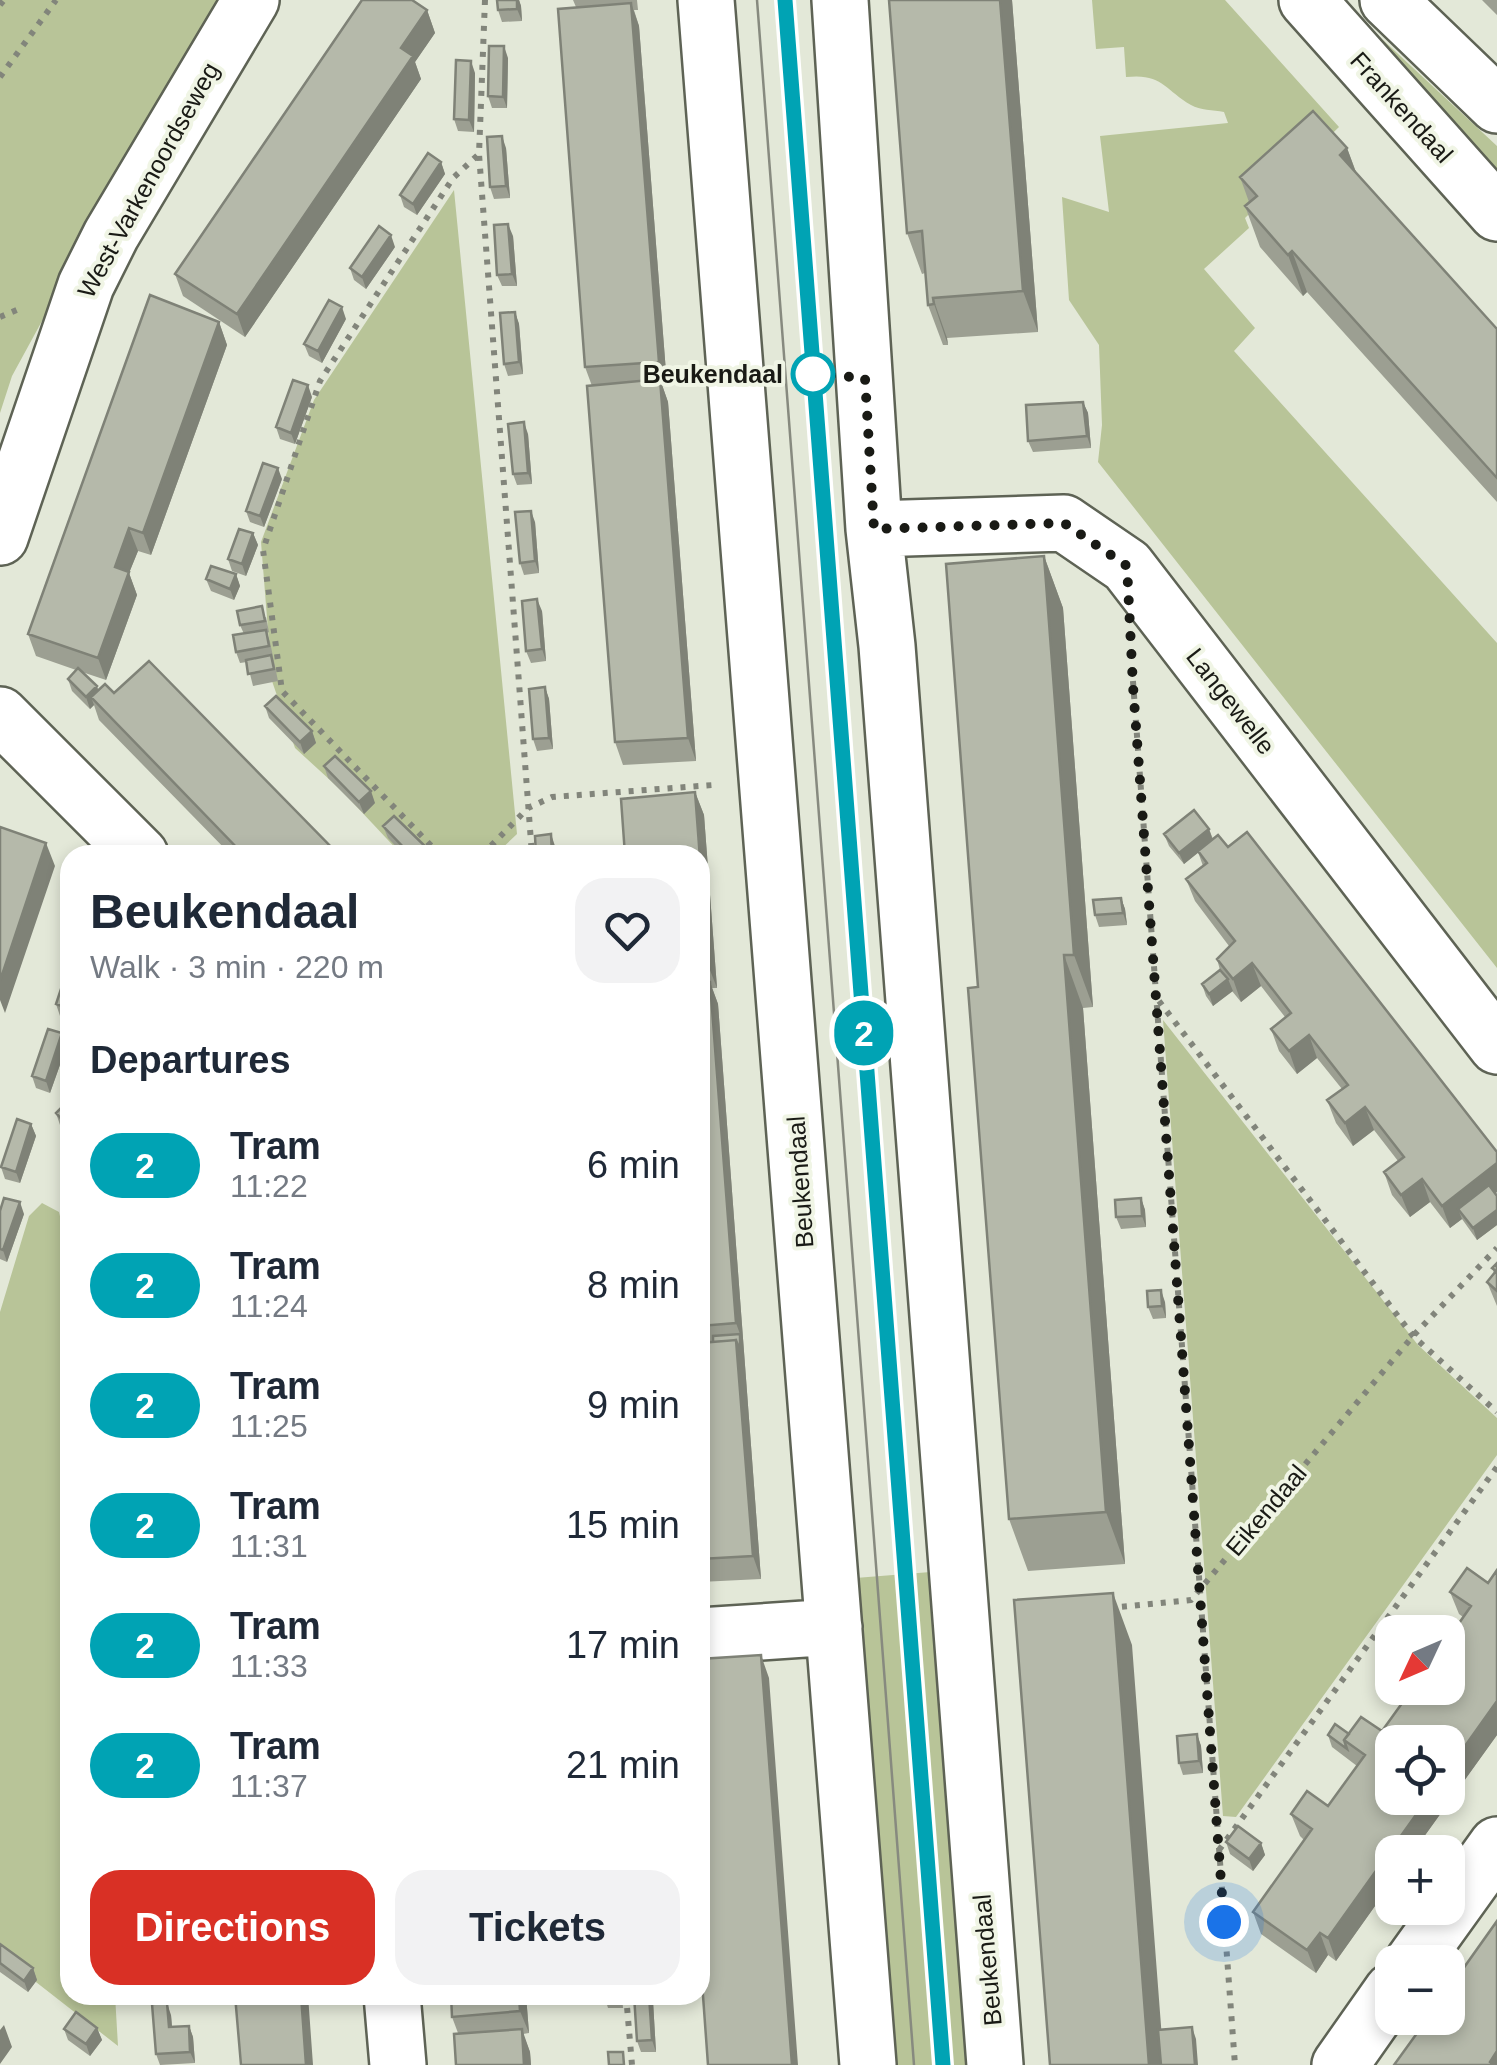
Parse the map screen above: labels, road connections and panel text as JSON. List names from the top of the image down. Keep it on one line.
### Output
{"streets":{"street":["Frankendaal","West-Varkenoordseweg","Langewelle","Beukendaal"],"path":["Eikendaal"]},"crossings":[["Langewelle","Beukendaal"]],"places":["Beukendaal"],"lines":["tram line 2"],"north":"bottom left","page":{"on_map":"2","heading":[["Beukendaal","Walk · 3 min · 220 m"],"Departures"],"list":[{"mark":"2","name":"Tram","note":"11:22","value":"6 min"},{"mark":"2","name":"Tram","note":"11:24","value":"8 min"},{"mark":"2","name":"Tram","note":"11:25","value":"9 min"},{"mark":"2","name":"Tram","note":"11:31","value":"15 min"},{"mark":"2","name":"Tram","note":"11:33","value":"17 min"},{"mark":"2","name":"Tram","note":"11:37","value":"21 min"}],"map_buttons":["+","−"],"buttons":["Directions","Tickets"]}}
